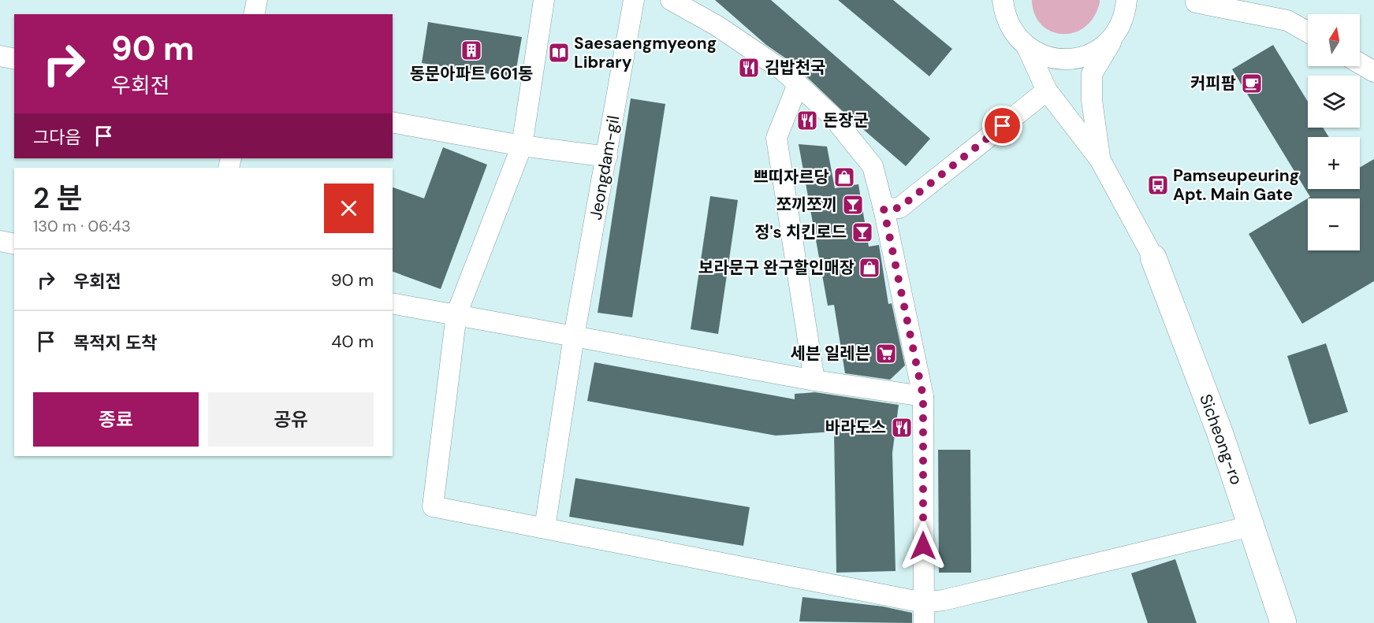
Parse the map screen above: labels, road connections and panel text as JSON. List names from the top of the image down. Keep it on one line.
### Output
{"streets":{"street":["Jeongdam-gil","Sicheong-ro"]},"places":{"building":["동문아파트 601동"],"library":["Saesaengmyeong Library"],"restaurant":["김밥천국","돈장군","바라도스"],"cafe":["커피팜"],"shop":["쁘띠자르당","보라문구 완구할인매장"],"bus stop":["Pamseupeuring Apt. Main Gate"],"bar":["쪼끼쪼끼","정's 치킨로드"],"supermarket":["세븐 일레븐"]},"north":"top","page":{"map_buttons":["+","−"],"turn":["90 m","우회전"],"then":"그다음","heading":["2 분","130 m · 06:43"],"list":[{"name":"우회전","value":"90 m"},{"name":"목적지 도착","value":"40 m"}],"buttons":["종료","공유"]}}
